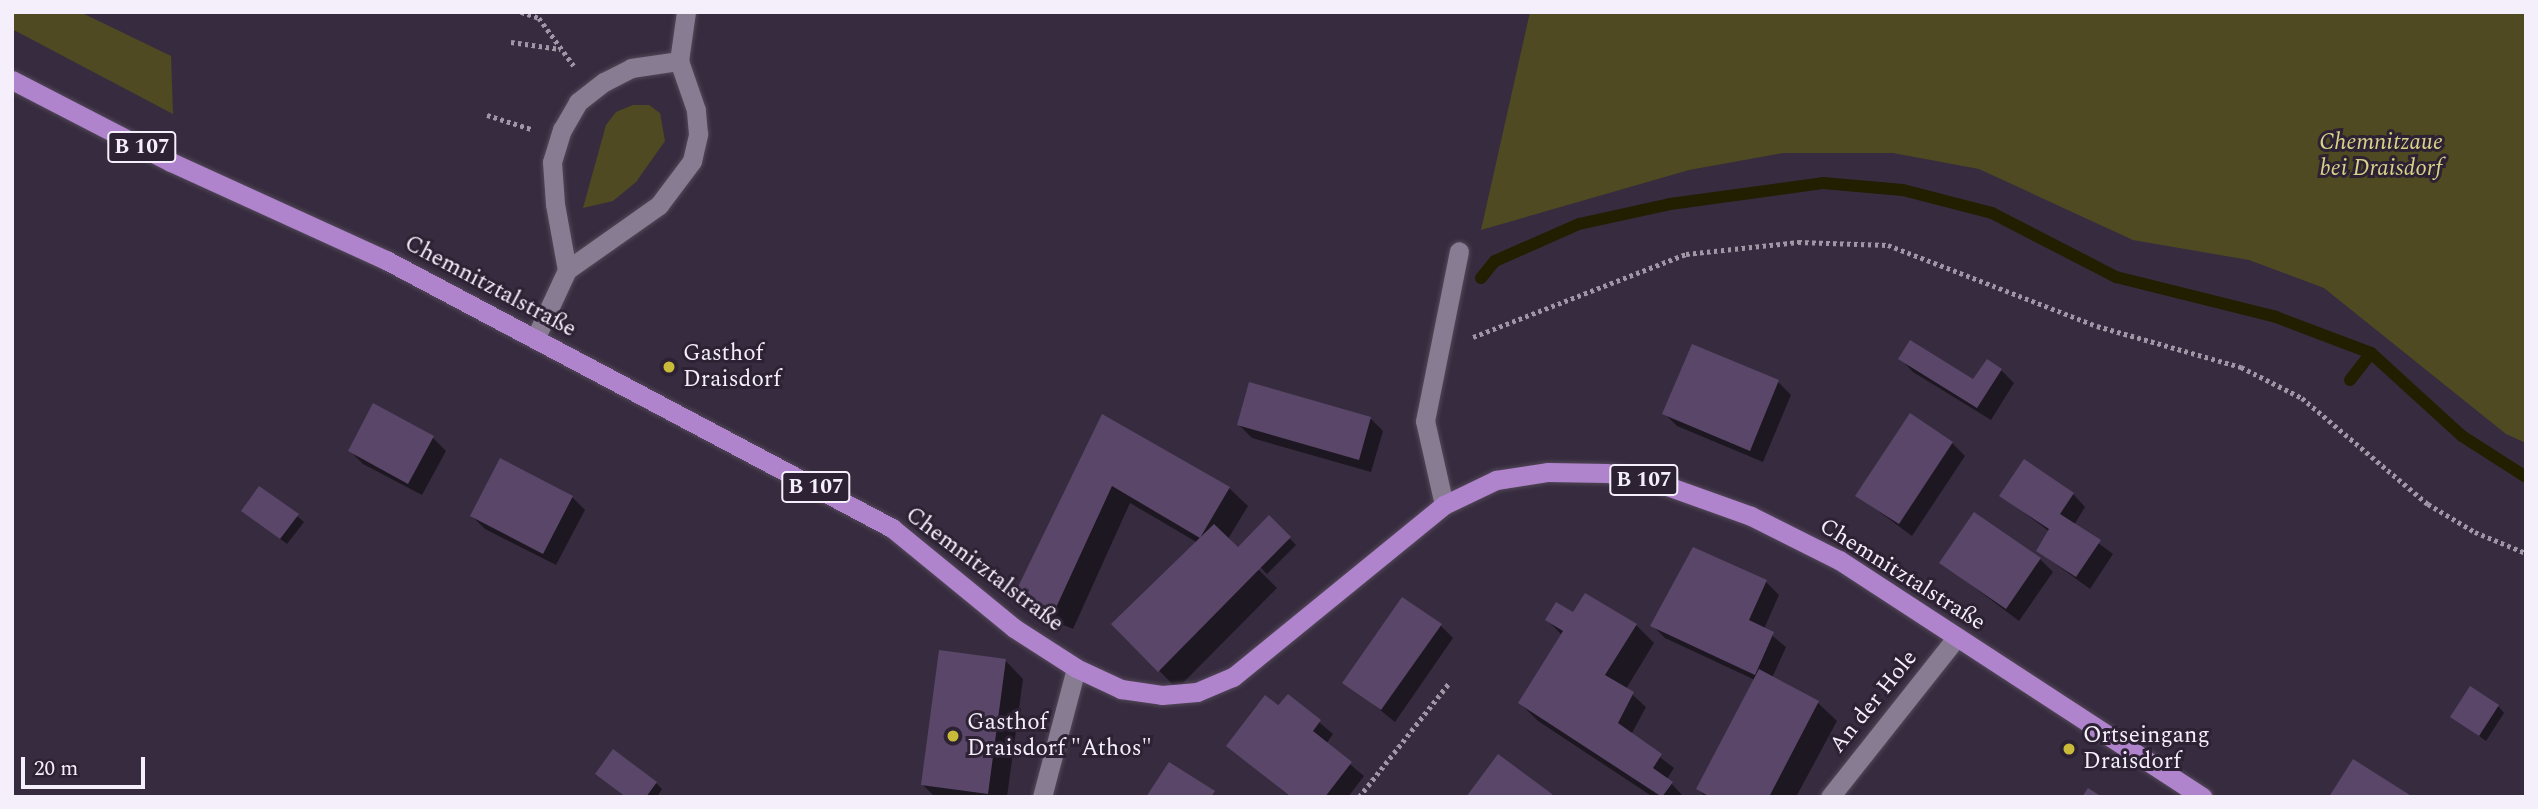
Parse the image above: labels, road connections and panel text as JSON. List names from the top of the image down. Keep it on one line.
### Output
{"streets":{"main road":["B 107","Chemnitztalstraße"],"street":["An der Hole"]},"crossings":[["Chemnitztalstraße","An der Hole"]],"parks":["Chemnitzaue bei Draisdorf"],"places":["Gasthof Draisdorf","Gasthof Draisdorf \"Athos\"","Ortseingang Draisdorf"],"scale_bar":"20 m"}
